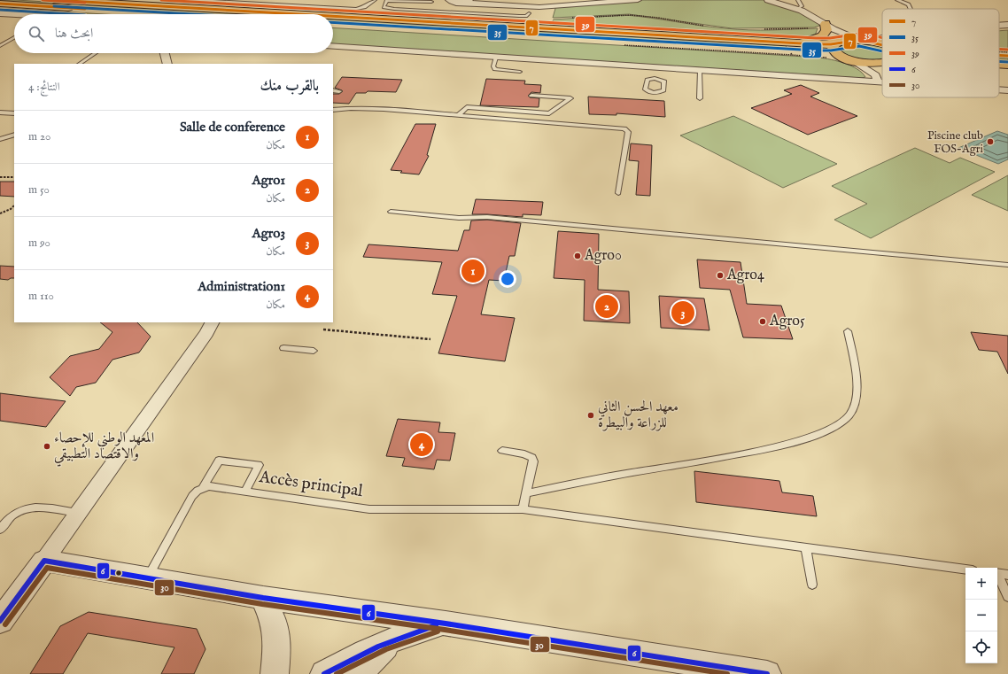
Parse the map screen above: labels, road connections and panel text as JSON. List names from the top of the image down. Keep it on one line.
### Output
{"streets":{"lane":["Accès principal"]},"places":["Piscine club FOS-Agri","Agro0","Agro4","Agro5","معهد الحسن الثاني للزراعة والبيطرة","المعهد الوطني للإحصاء والاقتصاد التطبيقي"],"lines":["transit line 7","transit line 39","transit line 35","transit line 6","transit line 30"],"legend":["7","35","39","6","30"],"page":{"search":"ابحث هنا","heading":["بالقرب منك","النتائج: 4"],"list":[{"mark":"1","name":"Salle de conference","note":"مكان","value":"20 m"},{"mark":"2","name":"Agro1","note":"مكان","value":"50 m"},{"mark":"3","name":"Agro3","note":"مكان","value":"90 m"},{"mark":"4","name":"Administration1","note":"مكان","value":"110 m"}],"pins":["1","2","3","4"],"map_buttons":["+","−"]}}
